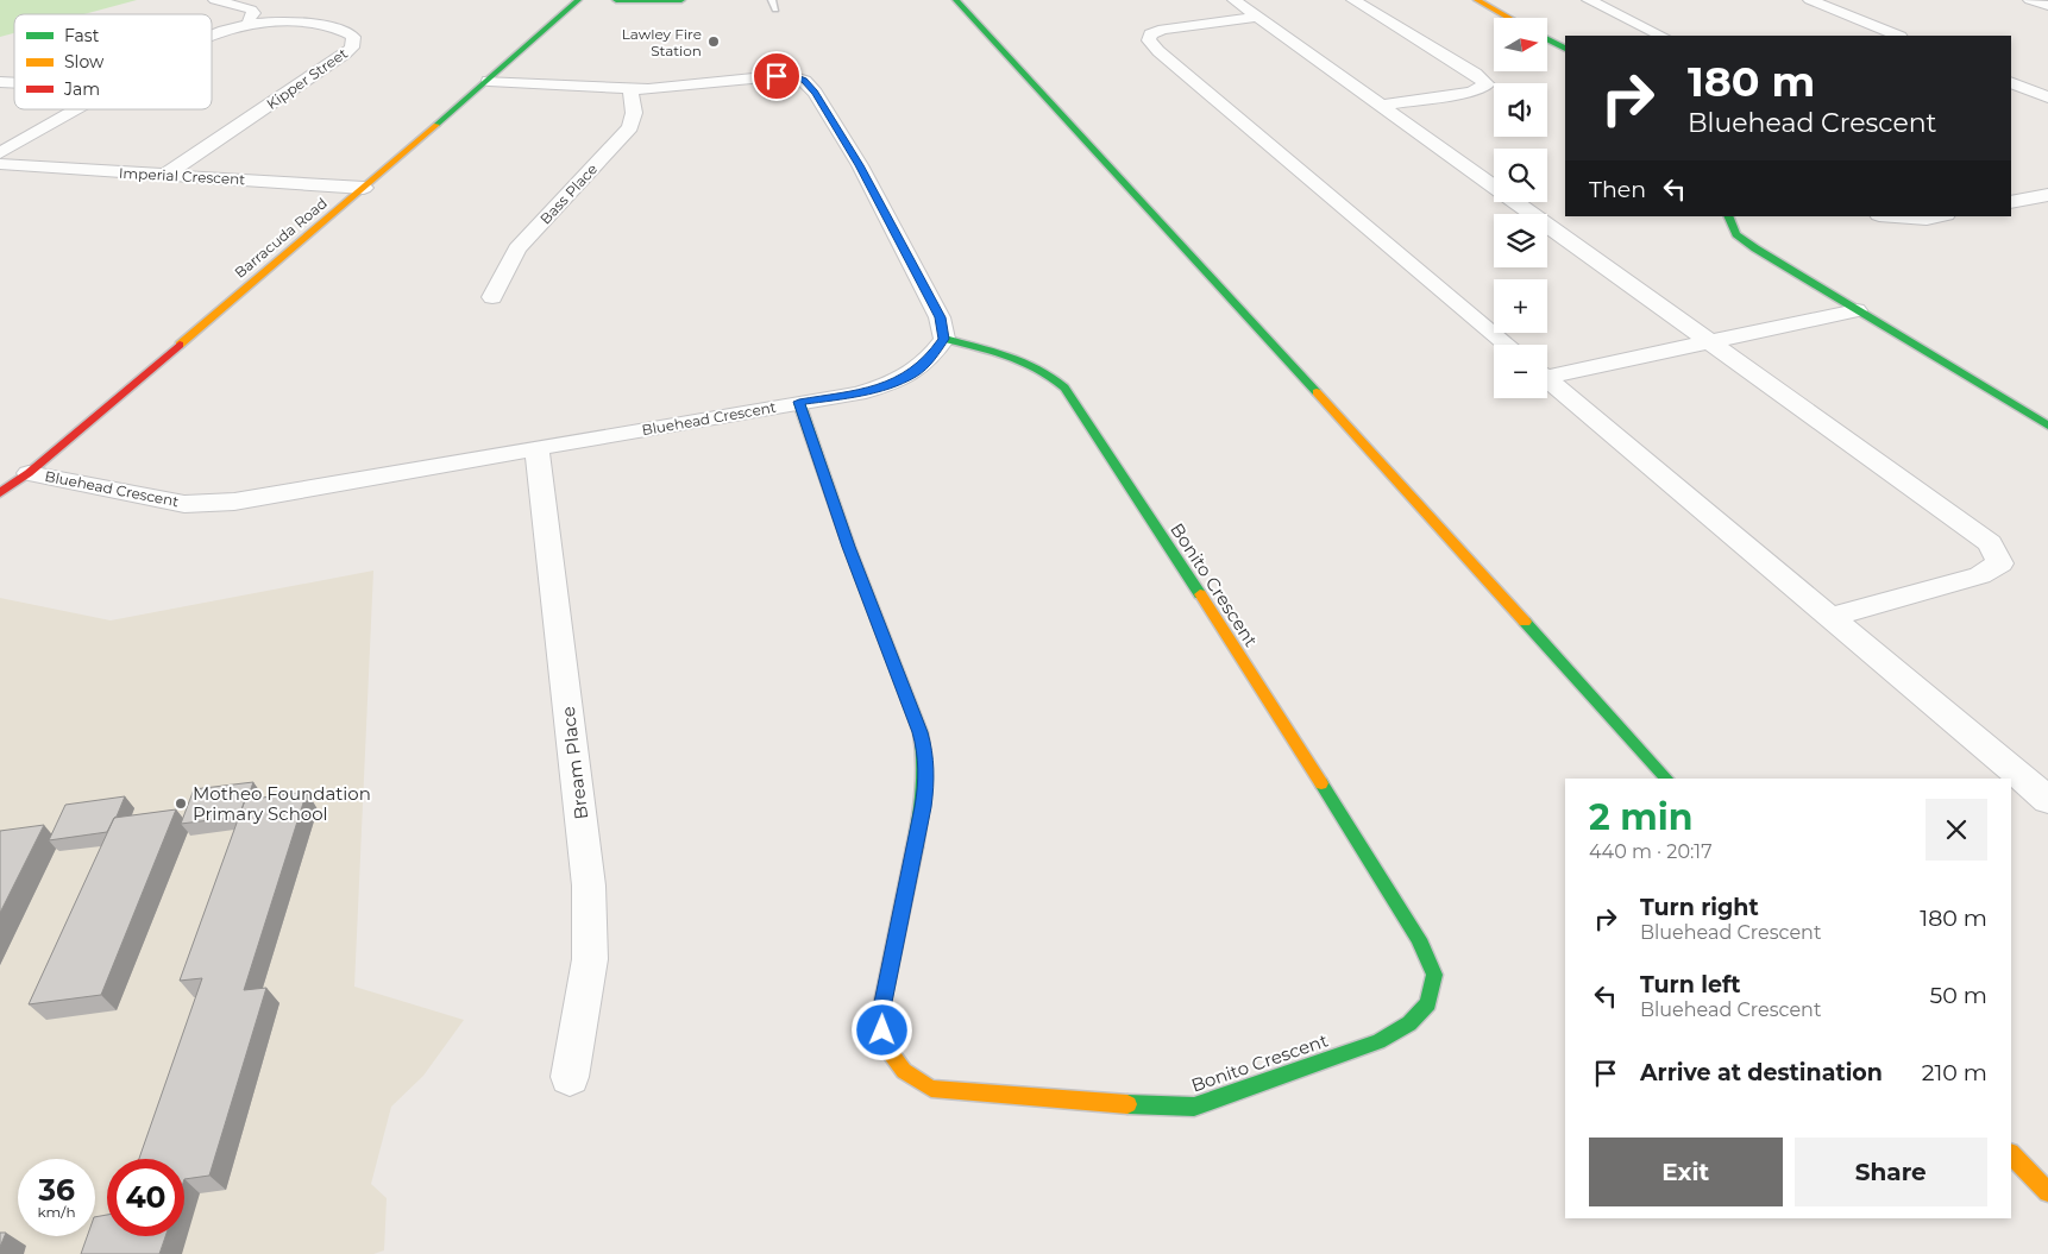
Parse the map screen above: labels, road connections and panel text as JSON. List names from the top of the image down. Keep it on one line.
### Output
{"streets":{"street":["Kipper Street","Imperial Crescent","Bass Place","Barracuda Road","Bluehead Crescent","Bonito Crescent","Bream Place"]},"crossings":[["Kipper Street","Imperial Crescent"],["Imperial Crescent","Barracuda Road"],["Barracuda Road","Bluehead Crescent"],["Bluehead Crescent","Bonito Crescent"],["Bluehead Crescent","Bream Place"]],"places":["Lawley Fire Station","Motheo Foundation Primary School"],"legend":["Fast","Slow","Jam"],"north":"right","page":{"map_buttons":["+","−"],"turn":["180 m","Bluehead Crescent"],"then":"Then","heading":["2 min","440 m · 20:17"],"list":[{"name":"Turn right","note":"Bluehead Crescent","value":"180 m"},{"name":"Turn left","note":"Bluehead Crescent","value":"50 m"},{"name":"Arrive at destination","value":"210 m"}],"buttons":["Exit","Share"],"speed":"36 km/h","limit":"40"}}
